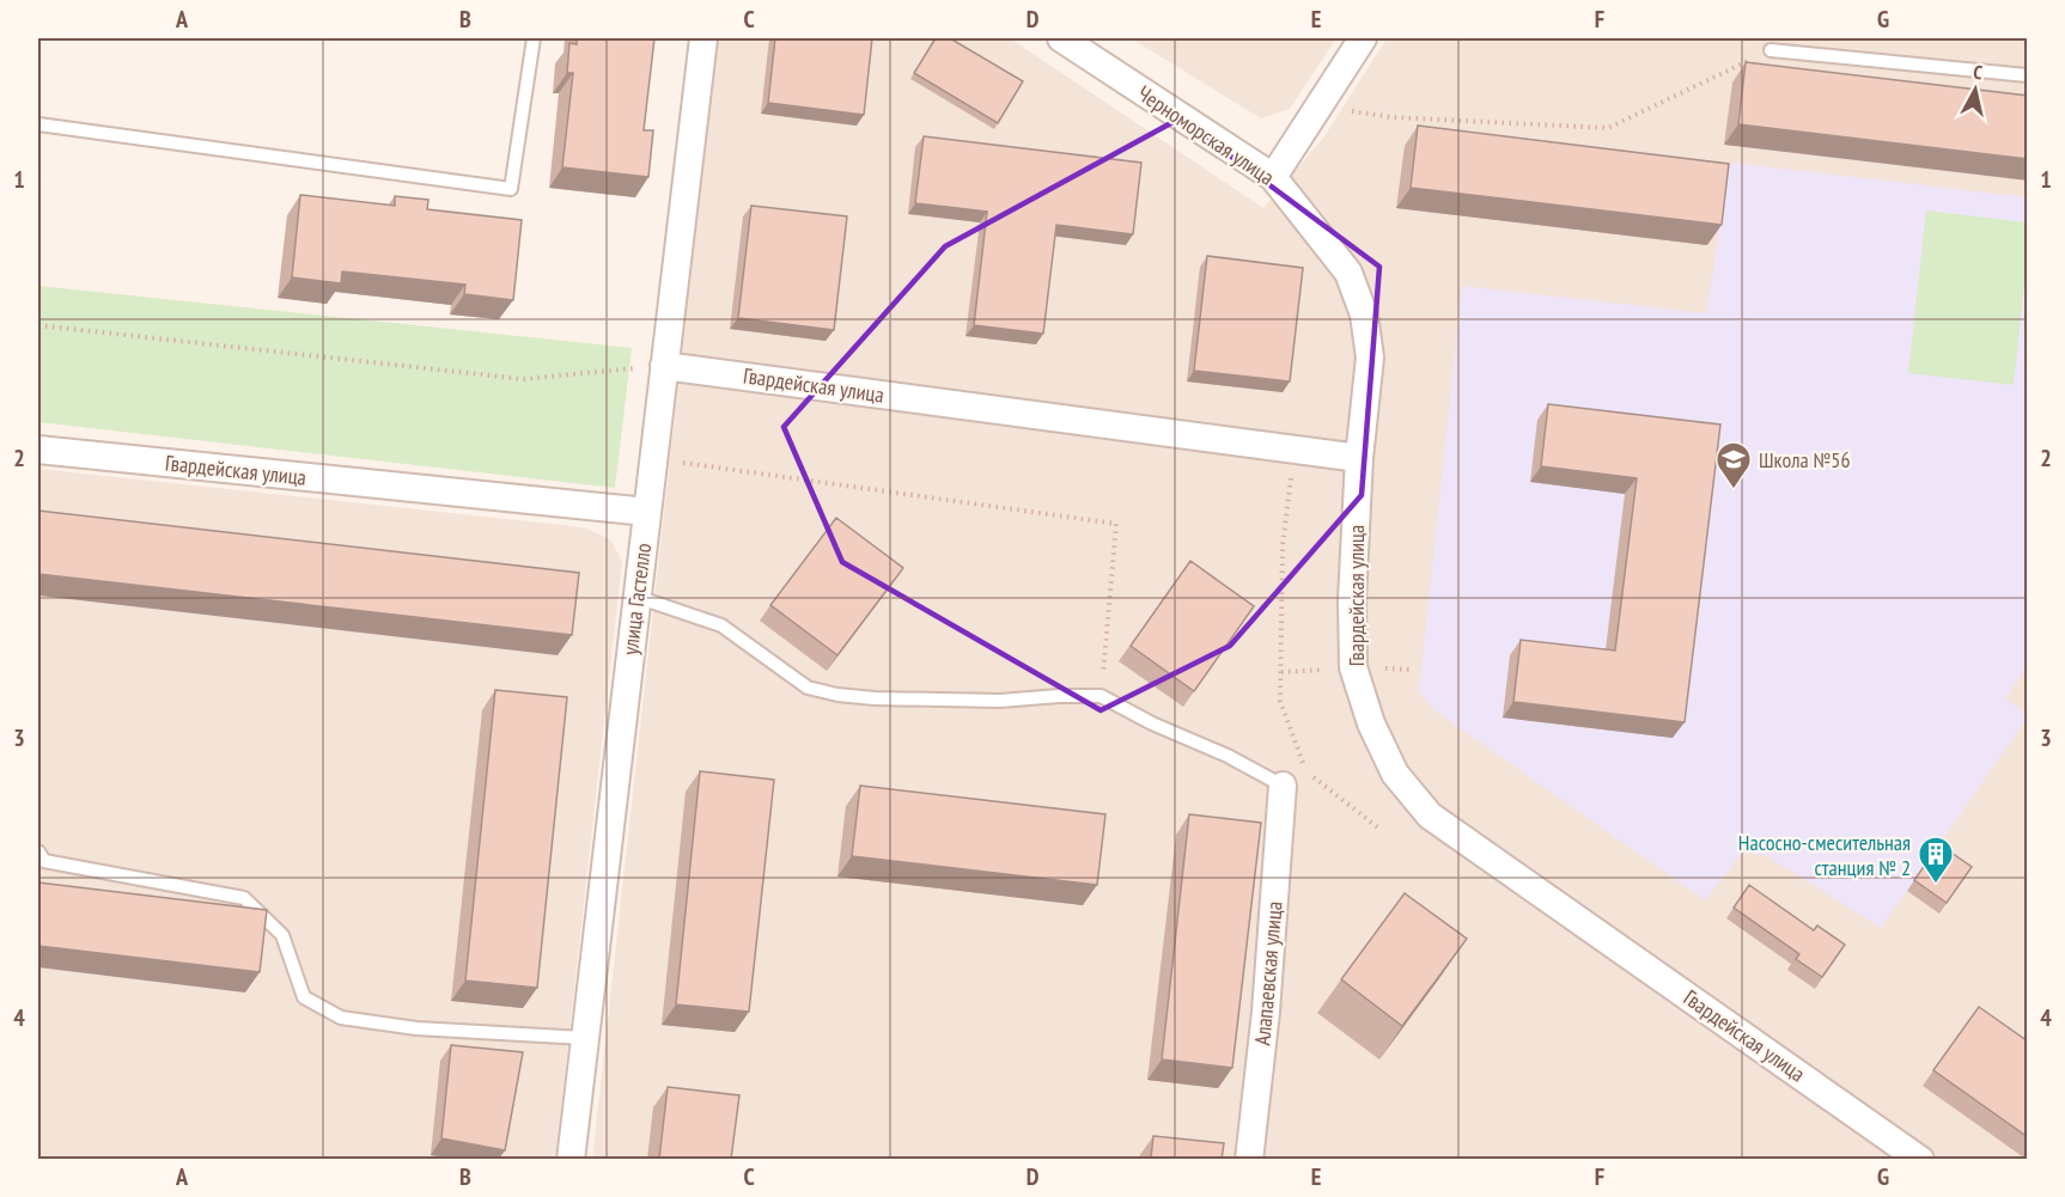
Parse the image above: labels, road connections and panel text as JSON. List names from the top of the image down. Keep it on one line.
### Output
{"streets":{"street":["Черноморская улица","Гвардейская улица","улица Гастелло","Алапаевская улица"]},"crossings":[["Черноморская улица","Гвардейская улица"],["Гвардейская улица","улица Гастелло"]],"places":{"school or university":["Школа №56"],"building":["Насосно-смесительная станция № 2"]},"north":"top","grid":{"columns":["A","B","C","D","E","F","G"],"rows":["1","2","3","4"]}}
